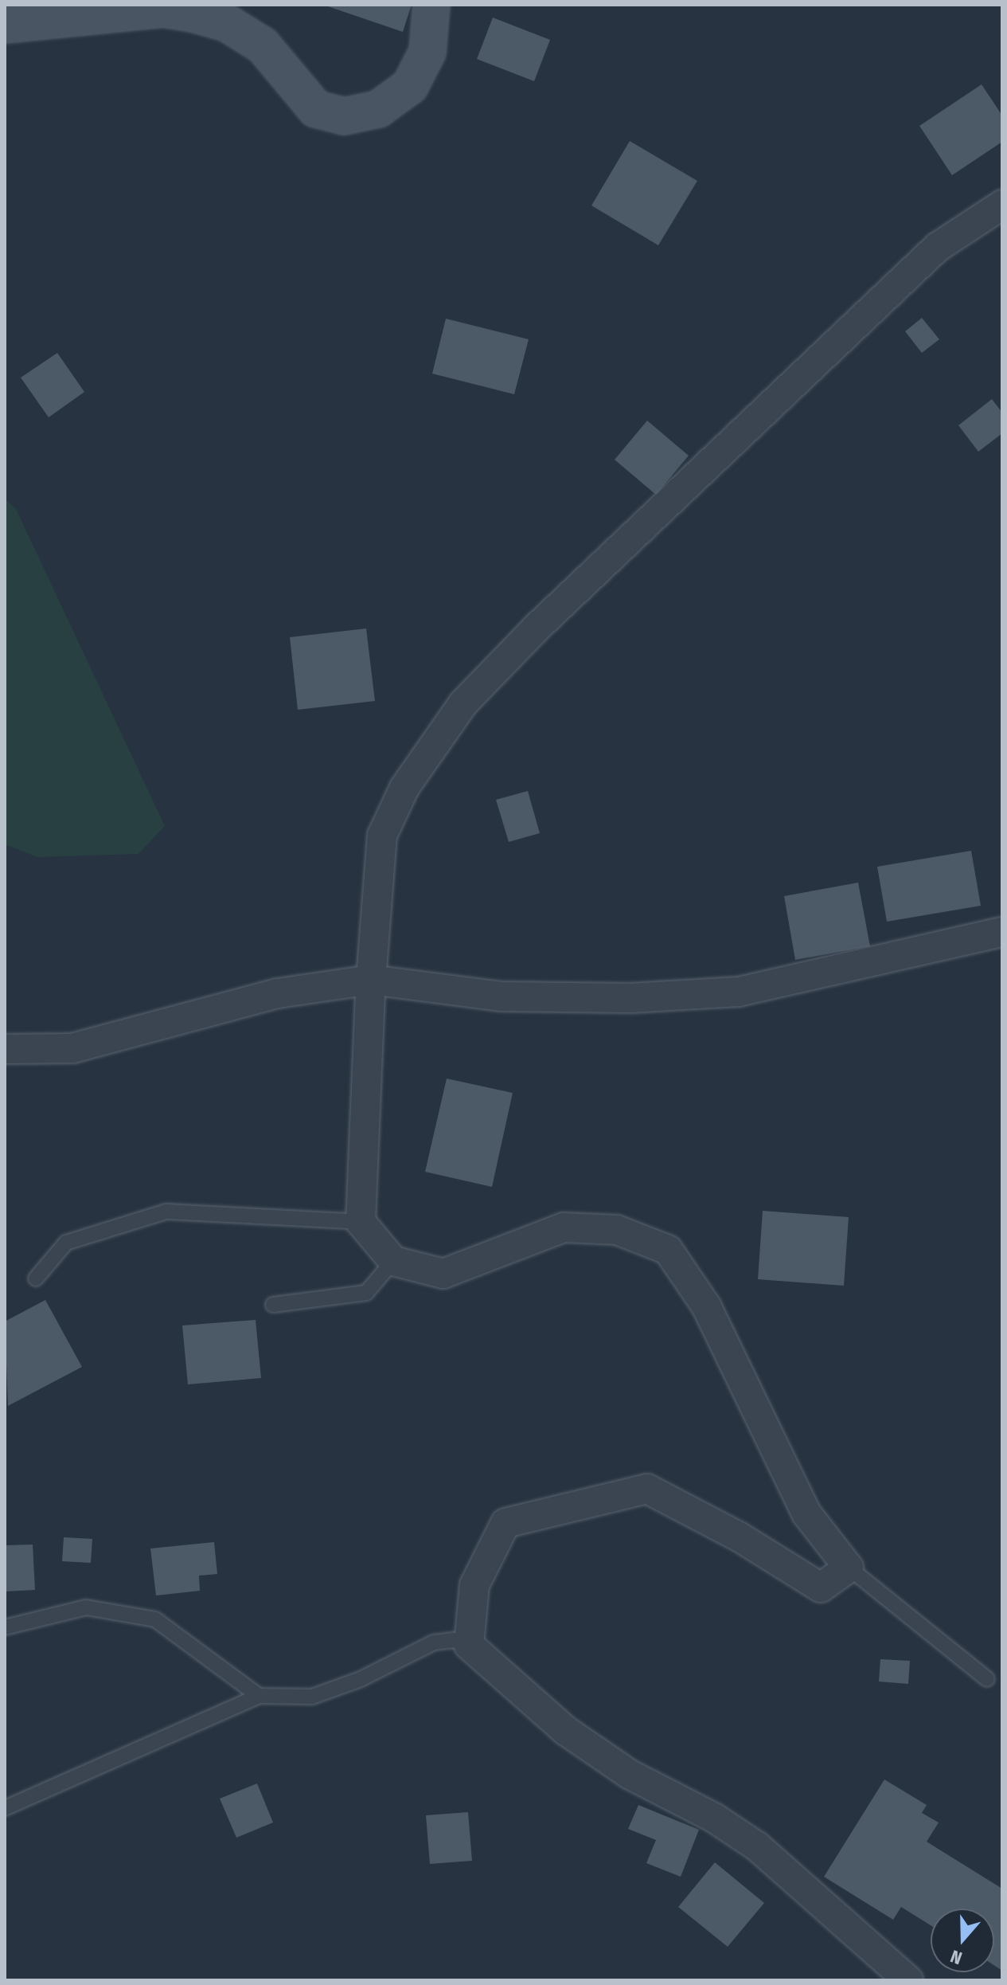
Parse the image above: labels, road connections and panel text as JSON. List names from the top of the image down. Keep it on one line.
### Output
{"north":"bottom"}
